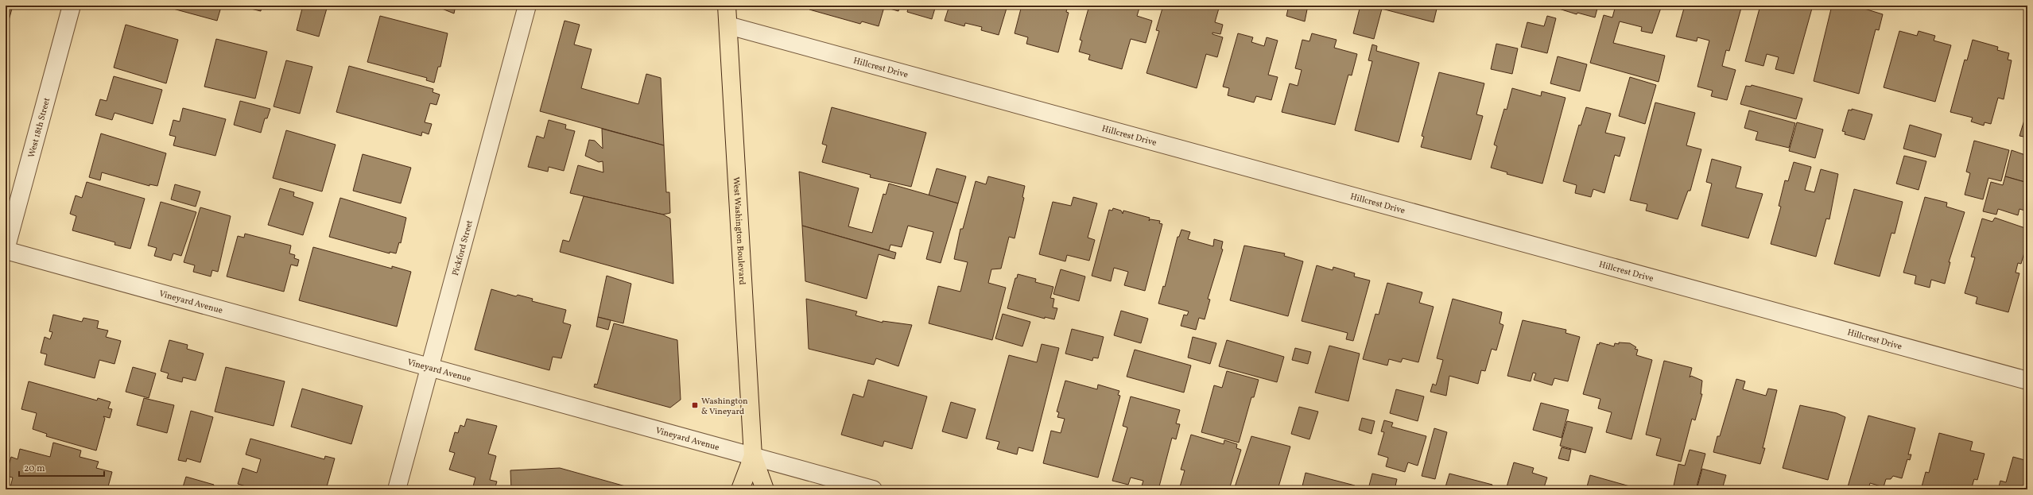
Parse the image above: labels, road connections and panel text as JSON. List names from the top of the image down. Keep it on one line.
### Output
{"streets":{"main road":["West Washington Boulevard"],"street":["Hillcrest Drive","West 18th Street","Pickford Street","Vineyard Avenue"]},"crossings":[["Hillcrest Drive","West Washington Boulevard"],["West 18th Street","Vineyard Avenue"],["West Washington Boulevard","Vineyard Avenue"],["Pickford Street","Vineyard Avenue"]],"places":{"transit":["Washington & Vineyard"]},"scale_bar":"20 m"}
